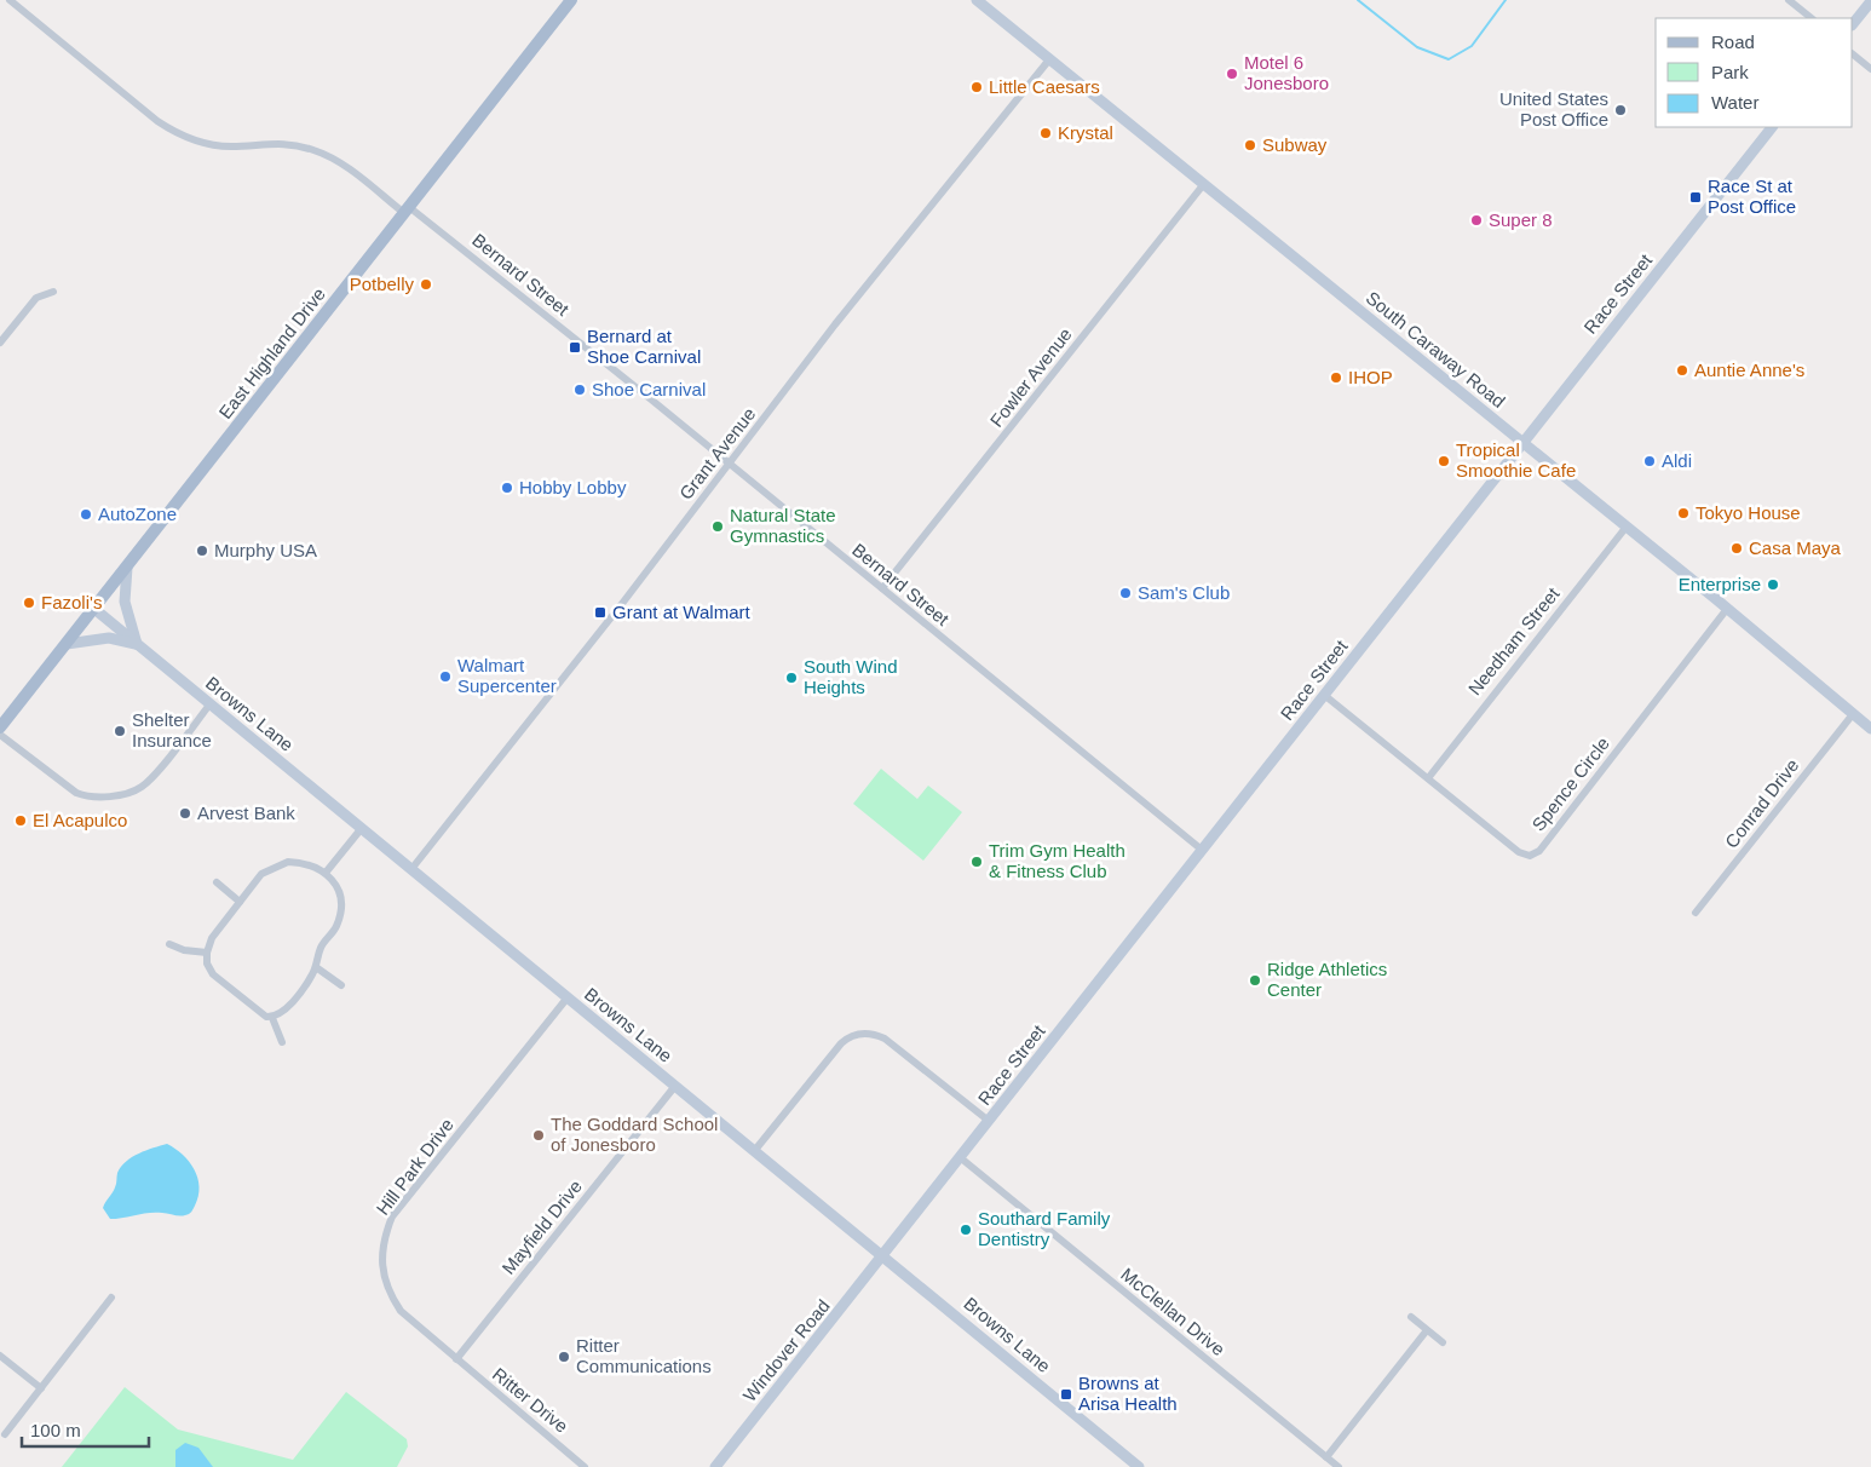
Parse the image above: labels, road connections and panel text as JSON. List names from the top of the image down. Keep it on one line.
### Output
{"streets":{"main road":["East Highland Drive"],"street":["Bernard Street","Race Street","South Caraway Road","Fowler Avenue","Grant Avenue","Needham Street","Browns Lane","Spence Circle","Conrad Drive","Hill Park Drive","Mayfield Drive","McClellan Drive","Windover Road","Ritter Drive"]},"crossings":[["Bernard Street","Race Street"],["Bernard Street","East Highland Drive"],["Bernard Street","Fowler Avenue"],["Bernard Street","Grant Avenue"],["Race Street","South Caraway Road"],["Race Street","Browns Lane"],["Race Street","Spence Circle"],["Race Street","McClellan Drive"],["Race Street","Windover Road"],["South Caraway Road","Fowler Avenue"],["South Caraway Road","Grant Avenue"],["South Caraway Road","Needham Street"],["South Caraway Road","Spence Circle"],["South Caraway Road","Conrad Drive"],["East Highland Drive","Browns Lane"],["Grant Avenue","Browns Lane"],["Needham Street","Spence Circle"],["Browns Lane","Hill Park Drive"],["Browns Lane","Mayfield Drive"],["Browns Lane","Windover Road"],["Hill Park Drive","Mayfield Drive"],["Hill Park Drive","Ritter Drive"],["Mayfield Drive","Ritter Drive"]],"places":{"other":["Motel 6 Jonesboro","Little Caesars","United States Post Office","Krystal","Subway","Super 8","Potbelly","Auntie Anne's","IHOP","Shoe Carnival","Tropical Smoothie Cafe","Aldi","Hobby Lobby","Tokyo House","AutoZone","Natural State Gymnastics","Casa Maya","Murphy USA","Enterprise","Sam's Club","Fazoli's","Walmart Supercenter","South Wind Heights","Shelter Insurance","Arvest Bank","El Acapulco","Trim Gym Health & Fitness Club","Ridge Athletics Center","The Goddard School of Jonesboro","Southard Family Dentistry","Ritter Communications"],"transit":["Race St at Post Office","Bernard at Shoe Carnival","Grant at Walmart","Browns at Arisa Health"]},"legend":["Road","Park","Water"],"scale_bar":"100 m"}
